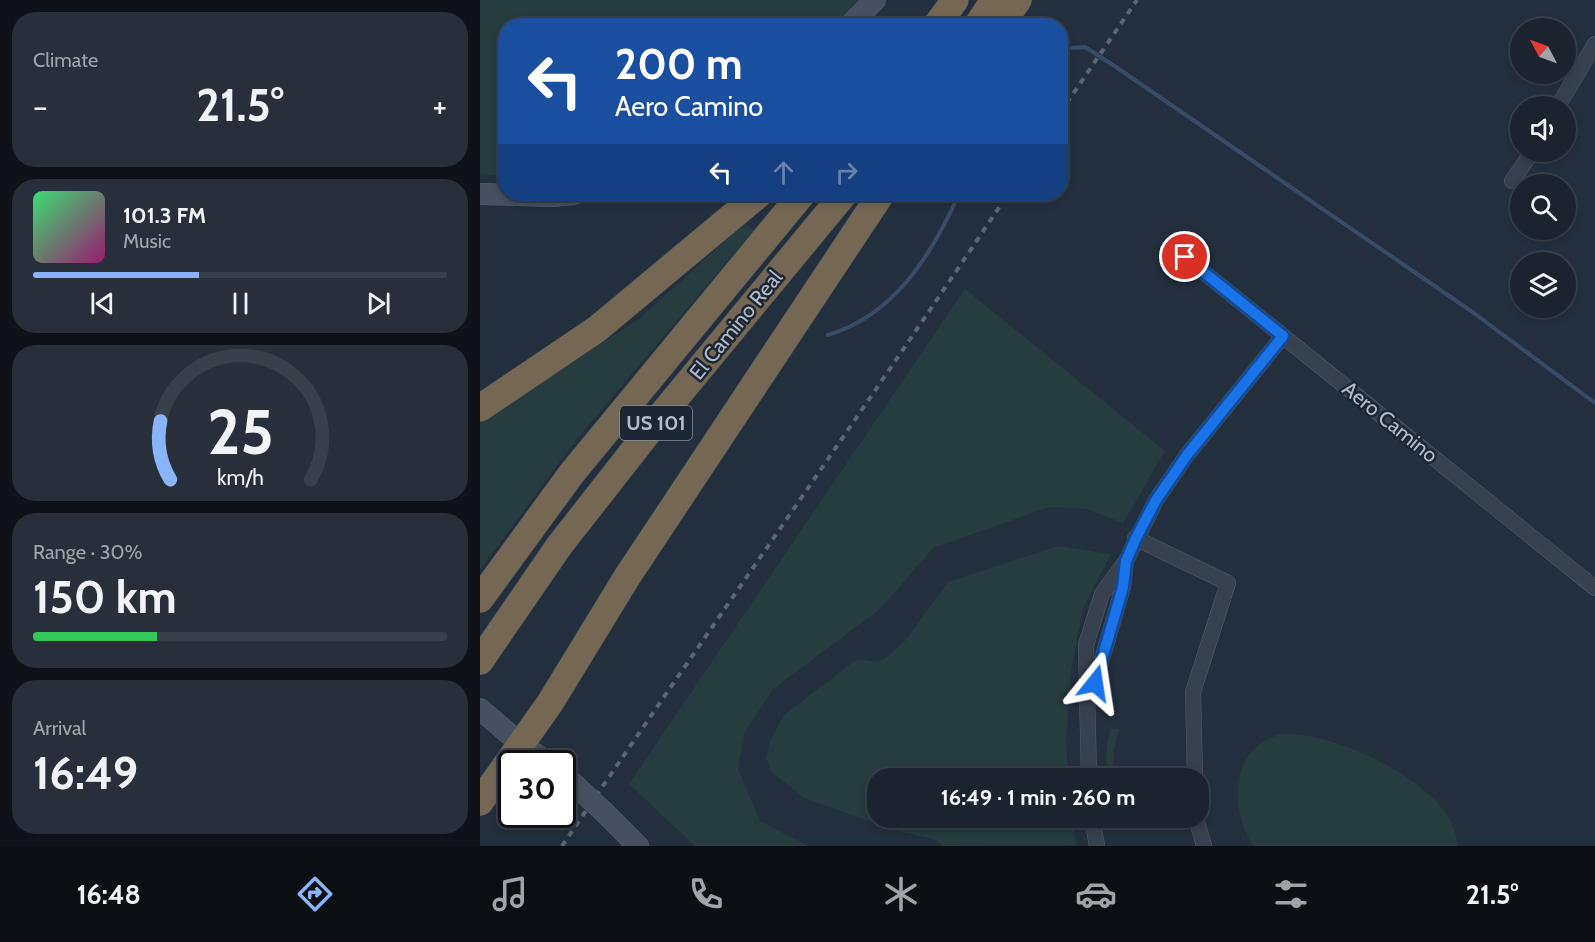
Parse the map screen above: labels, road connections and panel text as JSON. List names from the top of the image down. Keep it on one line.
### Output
{"streets":{"highway":["El Camino Real","US 101"],"street":["Aero Camino"]},"north":"top left","page":{"tile":["Climate",["Range · 30%","150 km"],["Arrival","16:49"]],"turn":["200 m","Aero Camino"],"heat":["−","21.5°","+"],"song":["101.3 FM","Music"],"limit":"30","trip":"16:49 · 1 min · 260 m","tabs":["16:48","21.5°"],"gauge":["25","km/h"]}}
